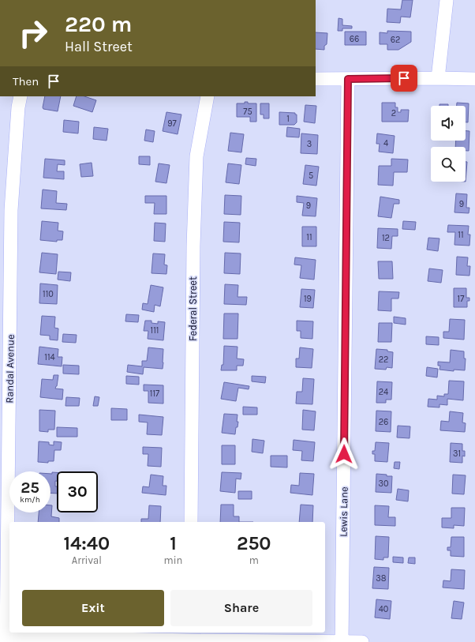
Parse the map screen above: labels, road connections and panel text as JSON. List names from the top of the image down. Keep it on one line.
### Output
{"streets":{"street":["Federal Street","Randal Avenue","Lewis Lane"]},"house_numbers":["66","62","75","2","1","97","4","3","5","9","9","11","11","12","110","19","17","111","114","22","24","117","26","31","30","38","40"],"page":{"turn":["220 m","Hall Street"],"then":"Then","speed":"25 km/h","limit":"30","eta":["14:40","Arrival","1","min","250","m"],"buttons":["Exit","Share"]}}
